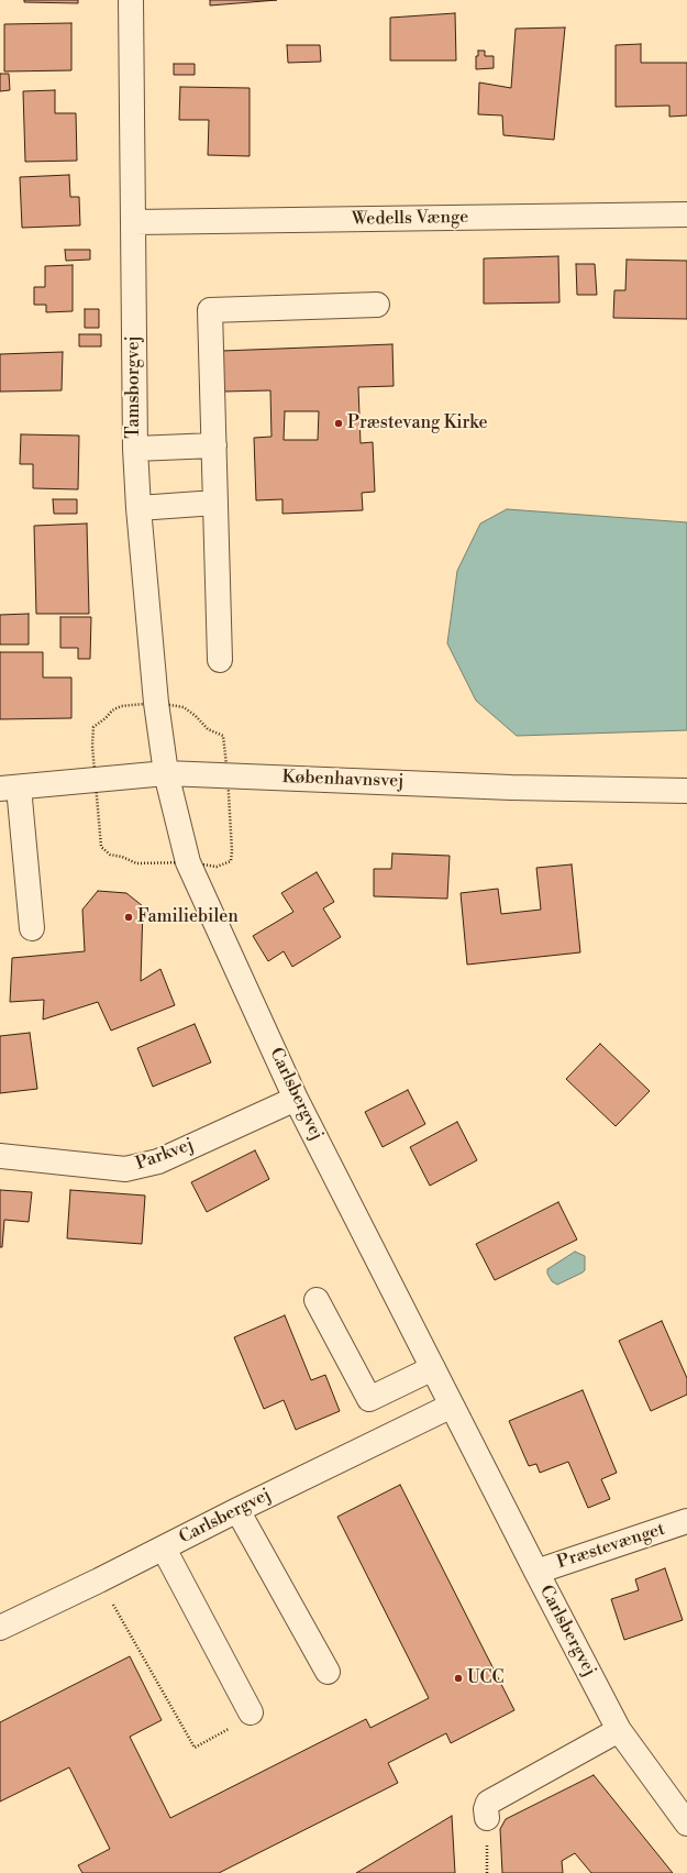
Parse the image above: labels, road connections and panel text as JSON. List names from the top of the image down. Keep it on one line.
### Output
{"streets":{"street":["Wedells Vænge","Tamsborgvej","Københavnsvej","Carlsbergvej","Parkvej","Præstevænget"]},"crossings":[["Wedells Vænge","Tamsborgvej"],["Tamsborgvej","Københavnsvej"],["Tamsborgvej","Carlsbergvej"],["Københavnsvej","Carlsbergvej"],["Carlsbergvej","Parkvej"],["Carlsbergvej","Præstevænget"]],"places":["Præstevang Kirke","Familiebilen","UCC"]}
